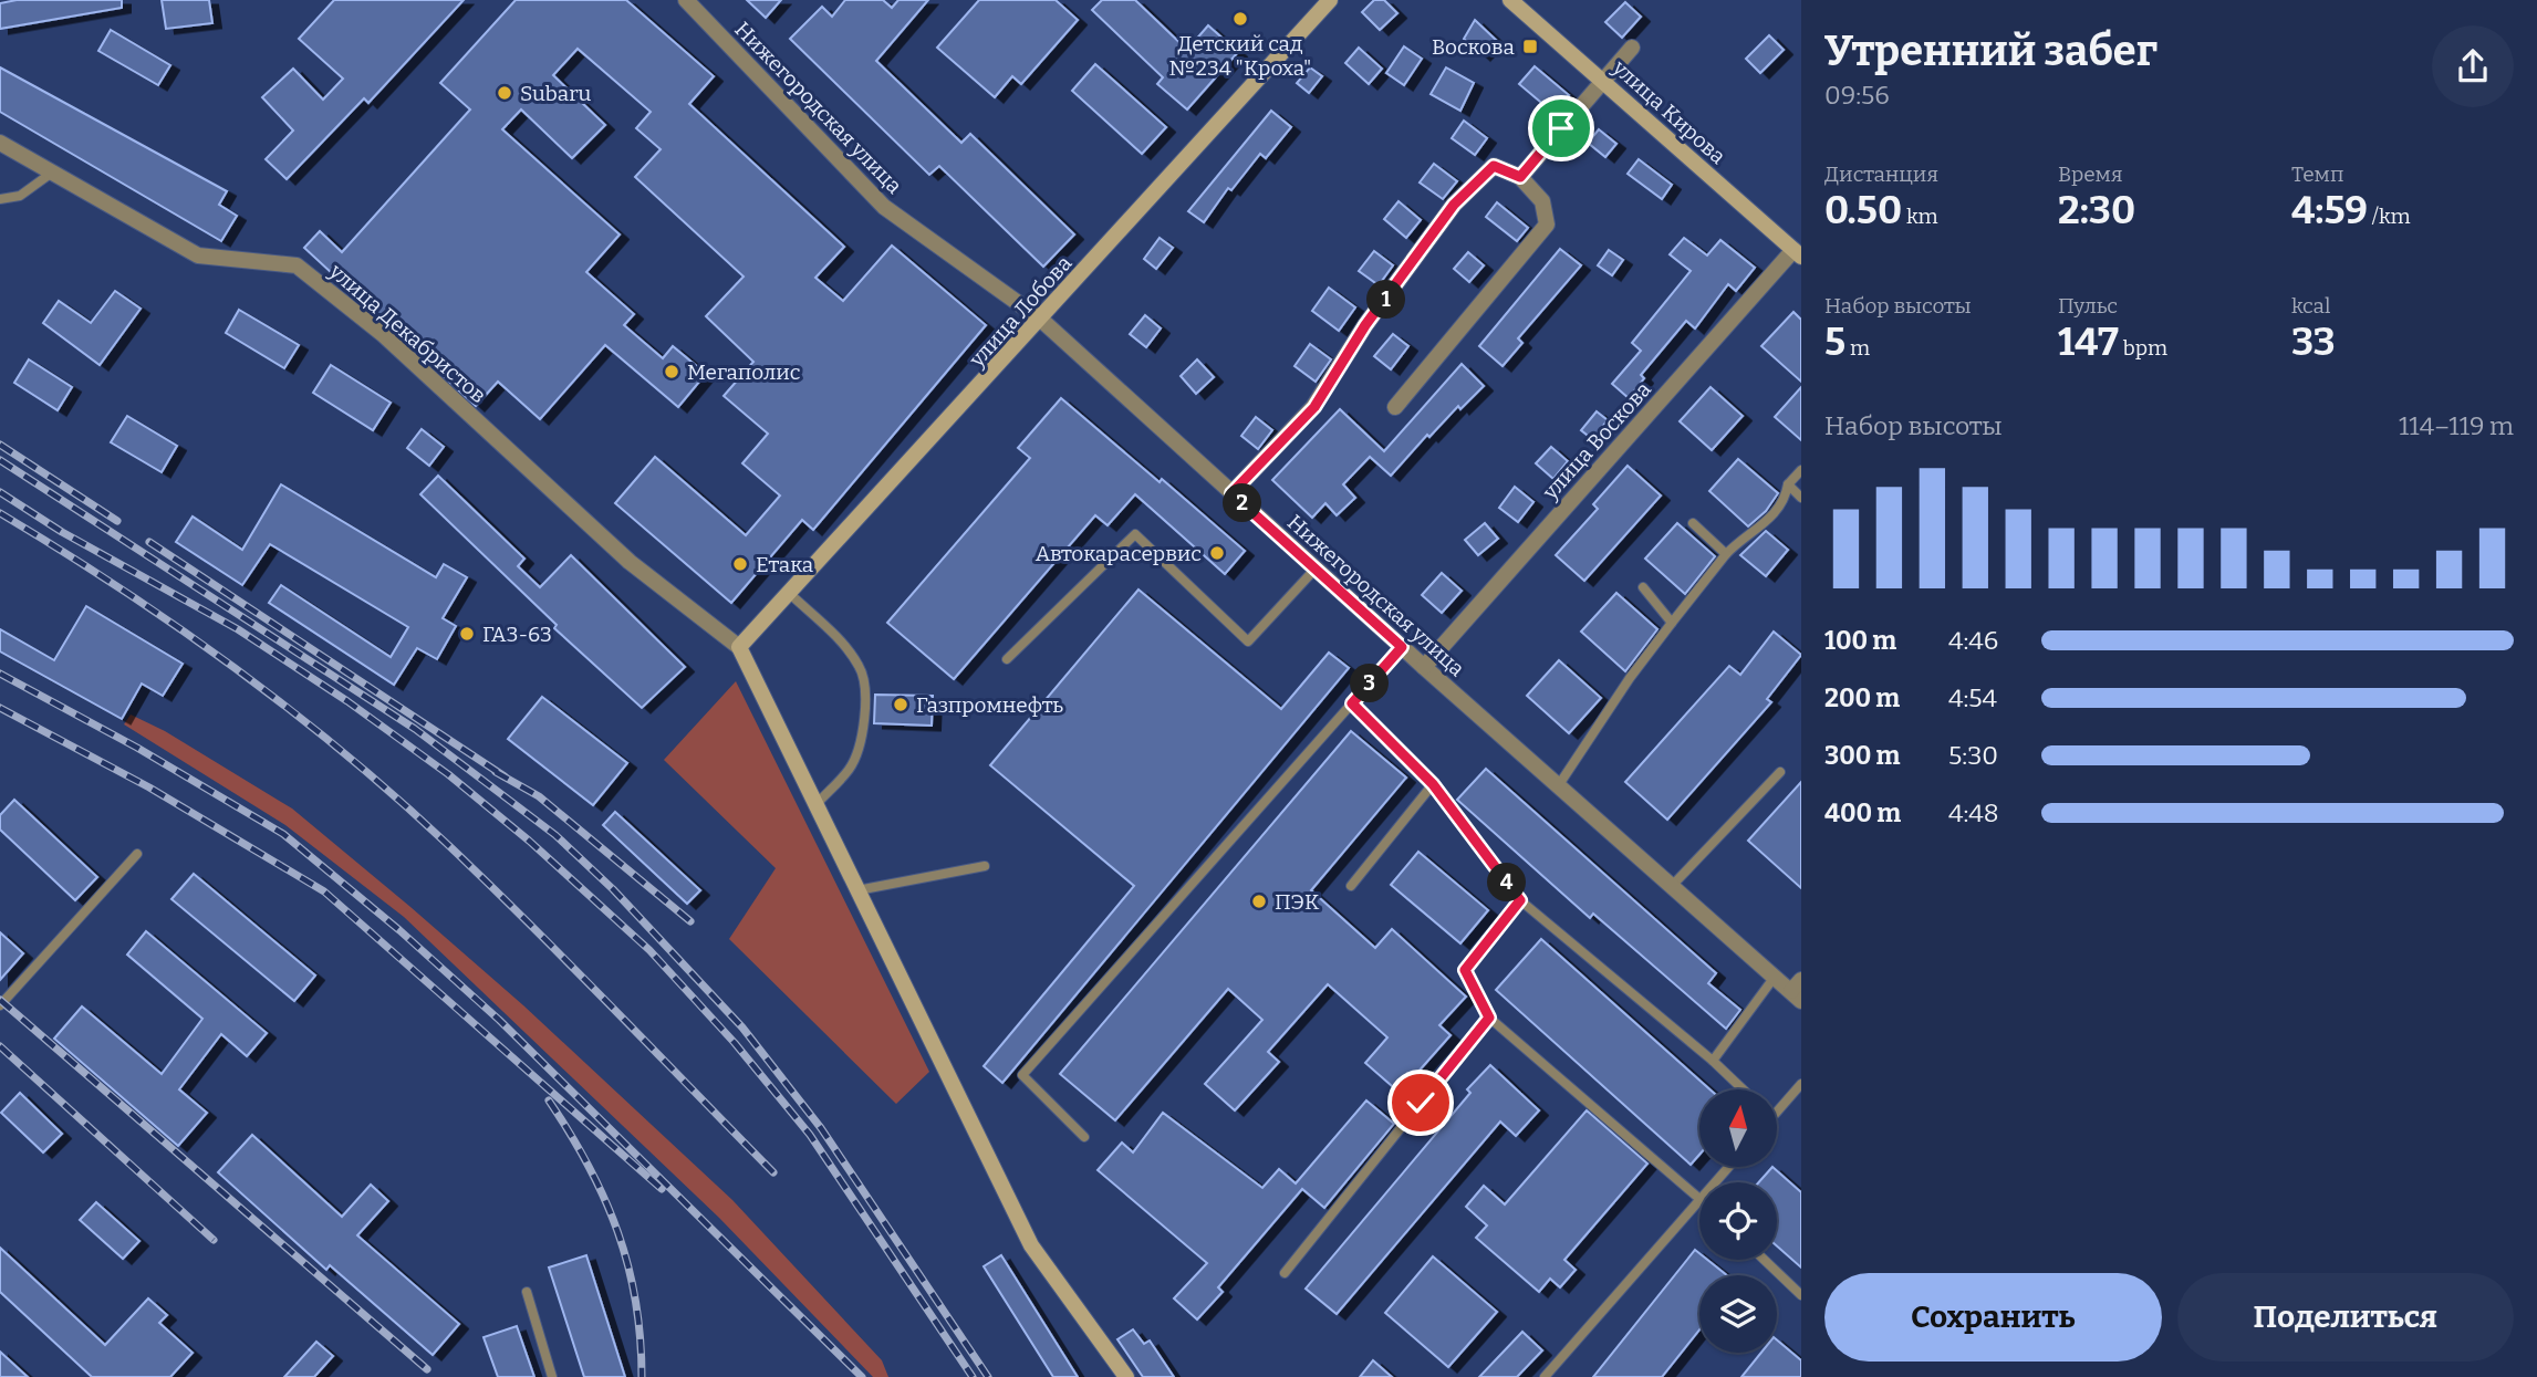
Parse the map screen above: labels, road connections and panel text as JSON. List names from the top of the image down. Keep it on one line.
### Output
{"streets":{"street":["Нижегородская улица","улица Кирова","улица Лобова","улица Декабристов","улица Воскова"]},"crossings":[["Нижегородская улица","улица Лобова"],["Нижегородская улица","улица Воскова"],["улица Кирова","улица Воскова"],["улица Лобова","улица Декабристов"]],"places":{"other":["Детский сад №234 \"Кроха\"","Subaru","Мегаполис","Автокарасервис","Етака","ГАЗ-63","Газпромнефть","ПЭК"],"transit":["Воскова"]},"north":"top","page":{"heading":["Утренний забег","09:56"],"stats":[["Дистанция","0.50 km"],["Время","2:30"],["Темп","4:59 /km"],["Набор высоты","5 m"],["Пульс","147 bpm"],["kcal","33"]],"pins":["1","2","3","4"],"chart":["Набор высоты","114–119 m"],"list":[{"name":"100 m","note":"4:46"},{"name":"200 m","note":"4:54"},{"name":"300 m","note":"5:30"},{"name":"400 m","note":"4:48"}],"buttons":["Сохранить","Поделиться"]}}
